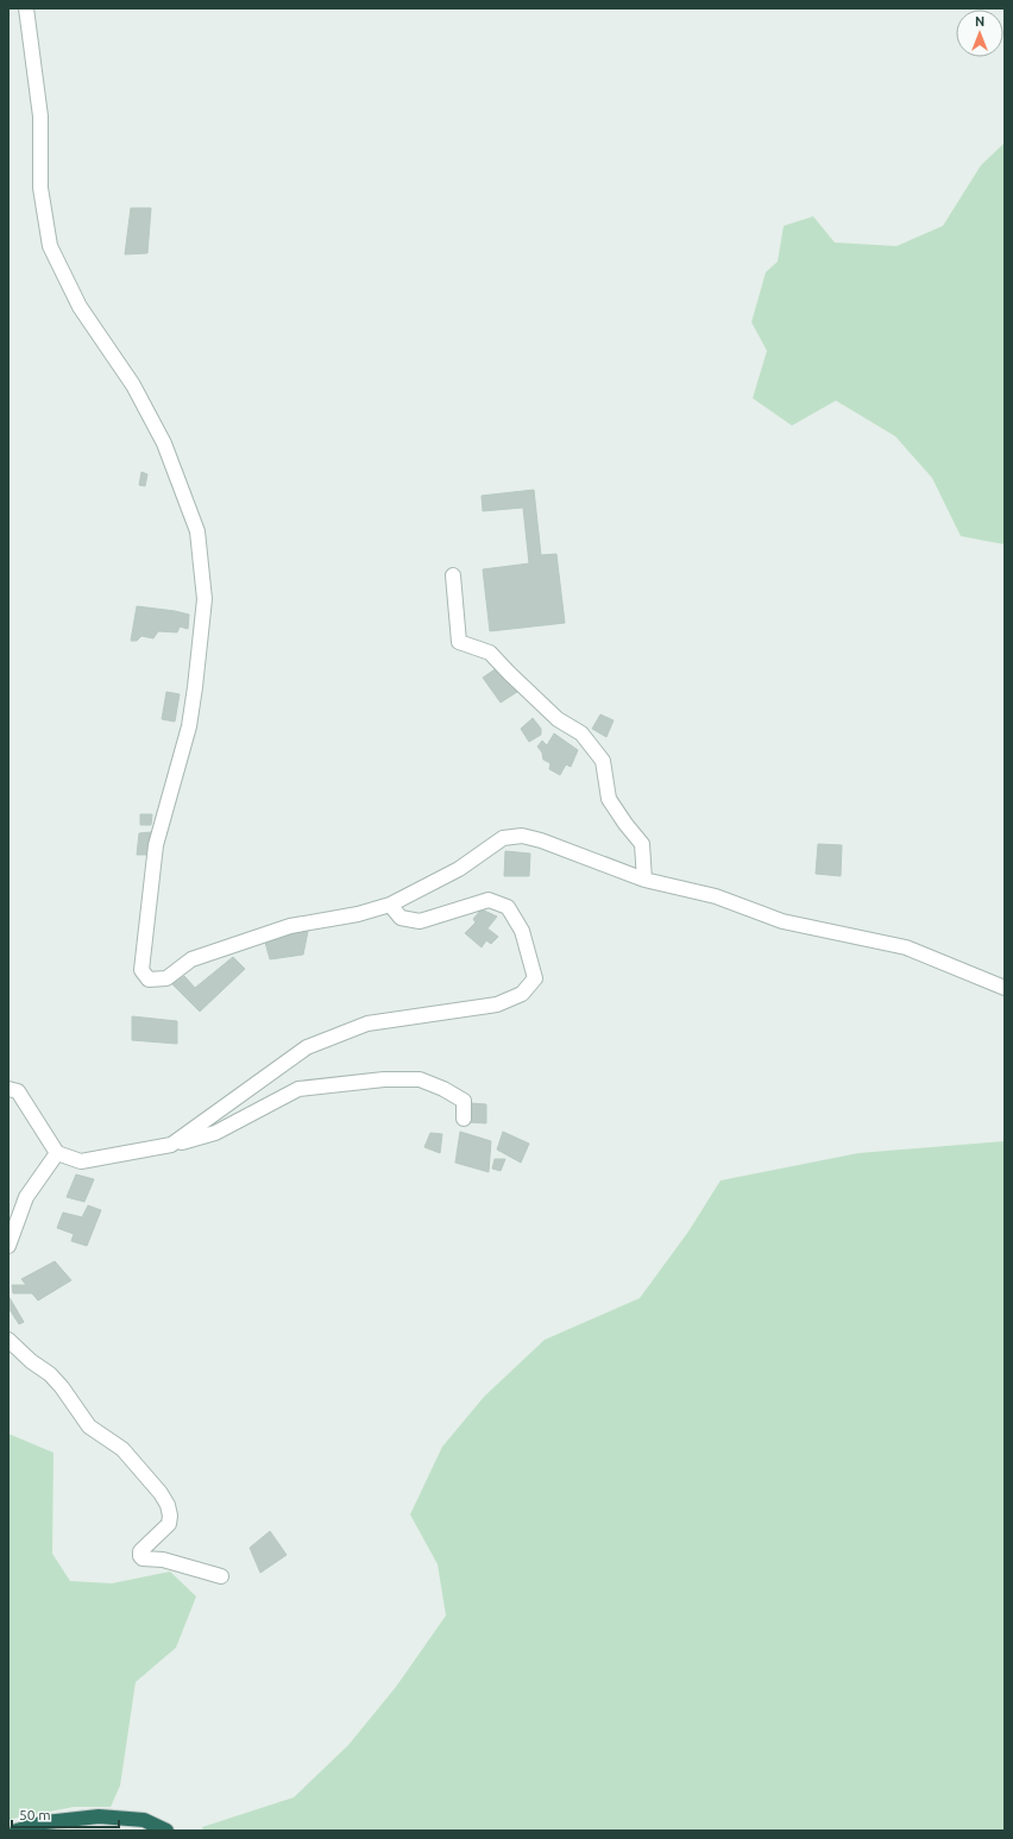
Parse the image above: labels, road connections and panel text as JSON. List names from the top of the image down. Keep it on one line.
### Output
{"scale_bar":"50 m","north":"top"}
